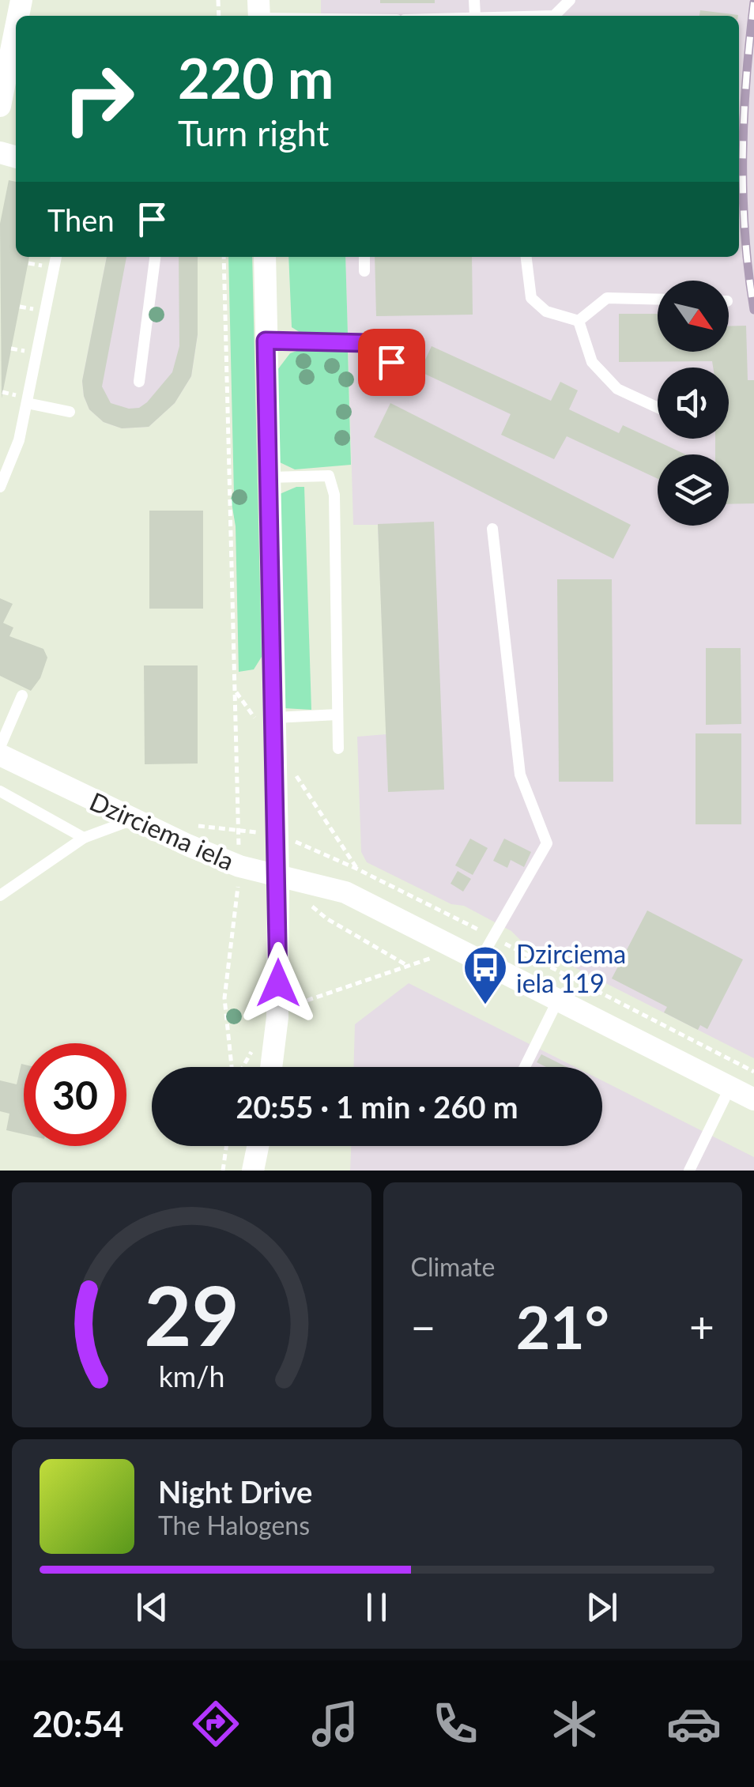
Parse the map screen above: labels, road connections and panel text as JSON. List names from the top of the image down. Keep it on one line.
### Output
{"streets":{"street":["Dzirciema iela"]},"places":{"bus stop":["Dzirciema iela 119"]},"north":"bottom right","page":{"turn":["220 m","Turn right"],"then":"Then","limit":"30","trip":"20:55 · 1 min · 260 m","tile":"Climate","heat":["−","21°","+"],"song":["Night Drive","The Halogens"],"tabs":"20:54","gauge":["29","km/h"]}}
